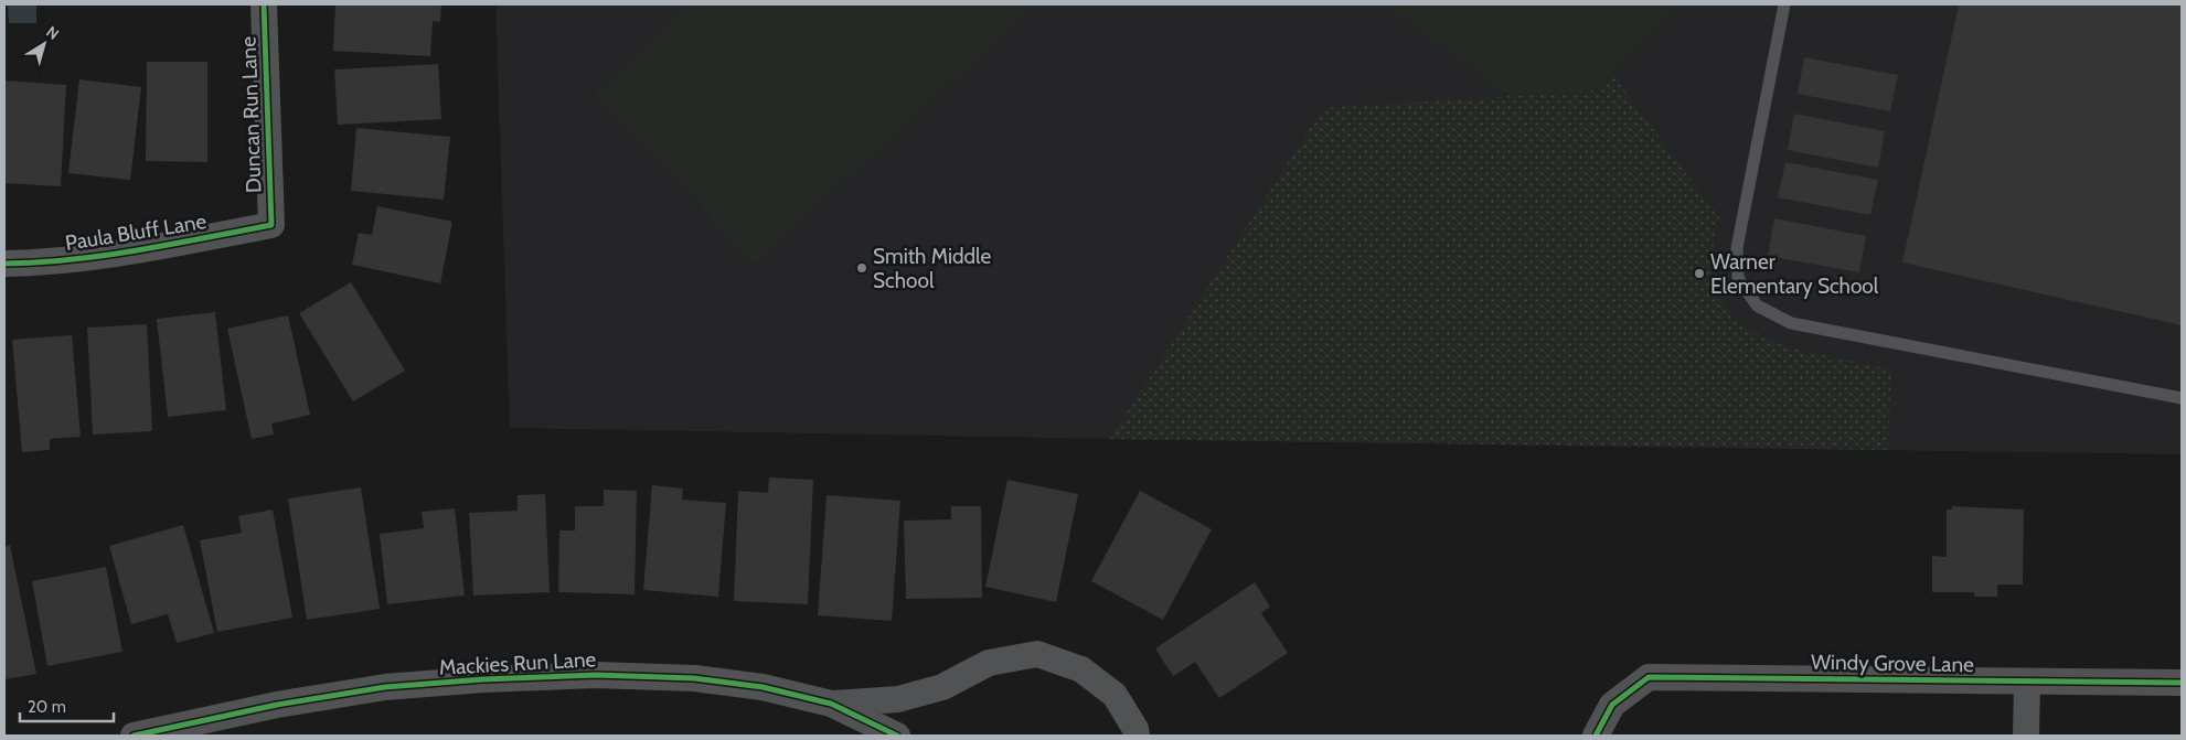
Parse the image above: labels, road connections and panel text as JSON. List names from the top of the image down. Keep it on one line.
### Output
{"streets":{"street":["Duncan Run Lane","Paula Bluff Lane","Mackies Run Lane","Windy Grove Lane"]},"crossings":[["Duncan Run Lane","Paula Bluff Lane"]],"places":["Smith Middle School","Warner Elementary School"],"scale_bar":"20 m","north":"top right"}
